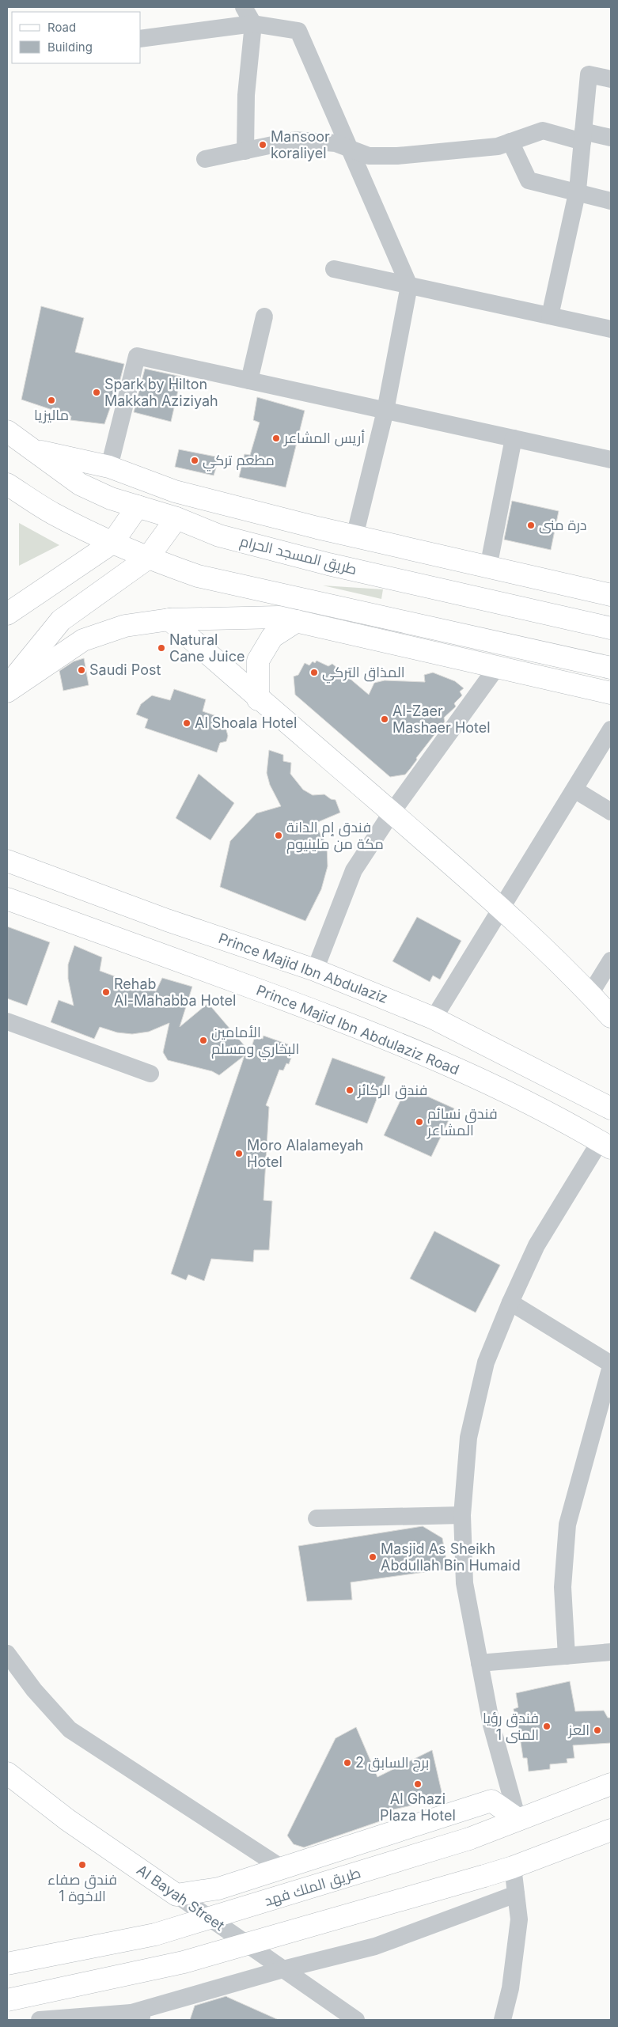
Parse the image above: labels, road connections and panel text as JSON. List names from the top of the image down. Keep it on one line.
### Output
{"streets":{"main road":["طريق المسجد الحرام","Prince Majid Ibn Abdulaziz","Prince Majid Ibn Abdulaziz Road","طريق الملك فهد","Al Bayah Street"]},"places":["Mansoor koraliyel","Spark by Hilton Makkah Aziziyah","ماليزيا","أريس المشاعر","مطعم تركي","درة منى","Natural Cane Juice","Saudi Post","المذاق التركي","Al-Zaer Mashaer Hotel","Al Shoala Hotel","فندق إم الدانة مكة من ملينيوم","Rehab Al-Mahabba Hotel","الأمامين البخاري ومسلم","فندق الركائز","فندق نسائم المشاعر","Moro Alalameyah Hotel","Masjid As Sheikh Abdullah Bin Humaid","فندق رؤيا المنى 1","العز","برج السابق 2","Al Ghazi Plaza Hotel","فندق صفاء الاخوة 1"],"legend":["Road","Building"]}
